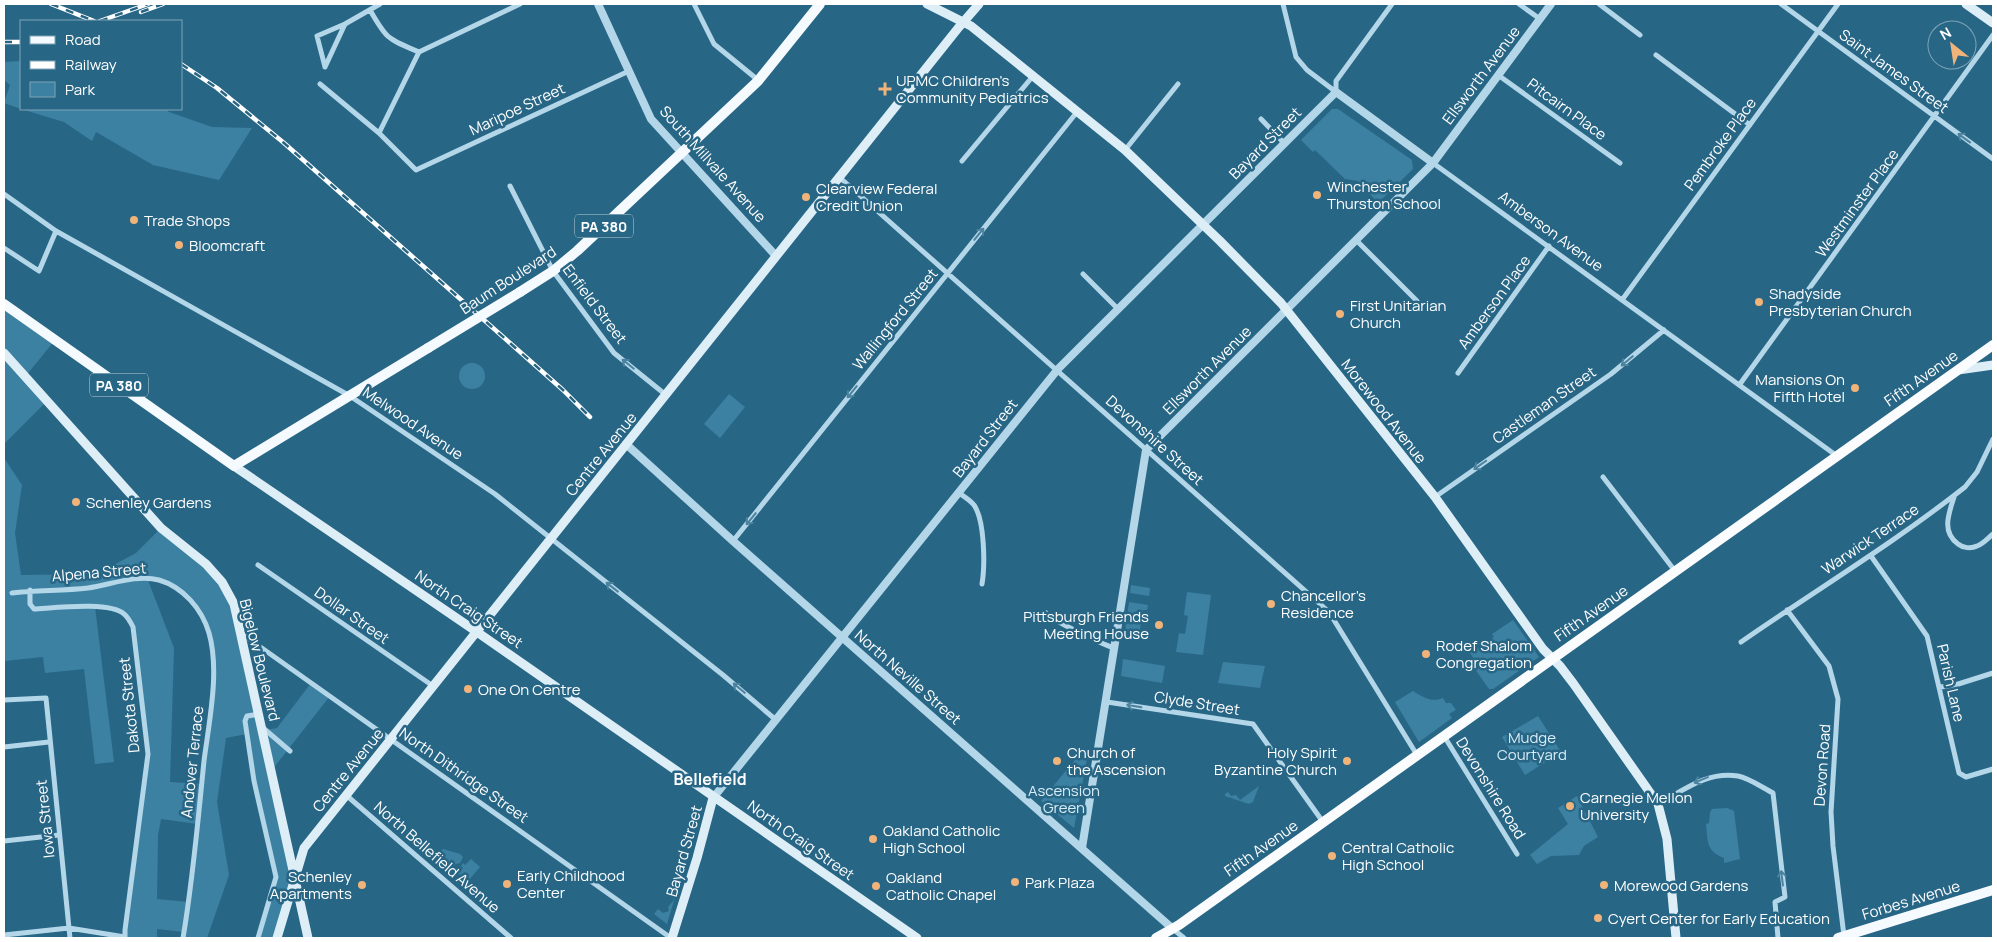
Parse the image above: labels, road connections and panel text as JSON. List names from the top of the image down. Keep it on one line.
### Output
{"streets":{"highway":["Fifth Avenue"],"main road":["Bayard Street","PA 380","Baum Boulevard","Morewood Avenue","Centre Avenue","North Craig Street","Bigelow Boulevard","Forbes Avenue"],"street":["Saint James Street","Ellsworth Avenue","Maripoe Street","Pitcairn Place","Pembroke Place","South Millvale Avenue","Westminster Place","Amberson Avenue","Amberson Place","Enfield Street","Wallingford Street","Castleman Street","Melwood Avenue","Devonshire Street","Warwick Terrace","Alpena Street","Dollar Street","North Neville Street","Parish Lane","Clyde Street","Dakota Street","Andover Terrace","Devon Road","North Dithridge Street","Devonshire Road","Iowa Street","North Bellefield Avenue"]},"crossings":[["Saint James Street","Pembroke Place"],["Saint James Street","Westminster Place"],["Ellsworth Avenue","Pitcairn Place"],["Ellsworth Avenue","Amberson Avenue"],["Ellsworth Avenue","Morewood Avenue"],["Ellsworth Avenue","Devonshire Street"],["Maripoe Street","South Millvale Avenue"],["Bayard Street","Amberson Avenue"],["Bayard Street","Morewood Avenue"],["Bayard Street","Melwood Avenue"],["Bayard Street","Devonshire Street"],["Bayard Street","North Craig Street"],["Bayard Street","North Neville Street"],["Bayard Street","North Dithridge Street"],["Pembroke Place","Amberson Avenue"],["South Millvale Avenue","Baum Boulevard"],["South Millvale Avenue","Centre Avenue"],["Westminster Place","Amberson Avenue"],["Amberson Avenue","Amberson Place"],["Amberson Avenue","Fifth Avenue"],["Amberson Avenue","Castleman Street"],["Baum Boulevard","Enfield Street"],["Baum Boulevard","Melwood Avenue"],["Baum Boulevard","North Craig Street"],["Enfield Street","Centre Avenue"],["Wallingford Street","Morewood Avenue"],["Wallingford Street","Devonshire Street"],["Wallingford Street","North Neville Street"],["Fifth Avenue","Morewood Avenue"],["Fifth Avenue","Devonshire Street"],["Fifth Avenue","North Neville Street"],["Fifth Avenue","Clyde Street"],["Fifth Avenue","Devonshire Road"],["Castleman Street","Morewood Avenue"],["Morewood Avenue","Centre Avenue"],["Melwood Avenue","Centre Avenue"],["Devonshire Street","Centre Avenue"],["Centre Avenue","North Craig Street"],["Centre Avenue","Dollar Street"],["Centre Avenue","Bigelow Boulevard"],["Centre Avenue","North Neville Street"],["Centre Avenue","North Dithridge Street"],["Centre Avenue","North Bellefield Avenue"],["Warwick Terrace","Parish Lane"],["Warwick Terrace","Devon Road"],["Alpena Street","Dakota Street"],["Alpena Street","Andover Terrace"],["Bigelow Boulevard","North Dithridge Street"],["Devon Road","Forbes Avenue"]],"one_way":["Enfield Street","Castleman Street","Clyde Street"],"districts":["Bellefield"],"parks":["Mudge Courtyard","Ascension Green"],"places":{"health":["UPMC Children's Community Pediatrics"],"other":["Winchester Thurston School","Clearview Federal Credit Union","Trade Shops","Bloomcraft","Shadyside Presbyterian Church","First Unitarian Church","Mansions On Fifth Hotel","Schenley Gardens","Chancellor's Residence","Pittsburgh Friends Meeting House","Rodef Shalom Congregation","One On Centre","Church of the Ascension","Holy Spirit Byzantine Church","Carnegie Mellon University","Oakland Catholic High School","Central Catholic High School","Park Plaza","Early Childhood Center","Schenley Apartments","Morewood Gardens","Oakland Catholic Chapel","Cyert Center for Early Education"]},"legend":["Road","Railway","Park"],"north":"top left"}
